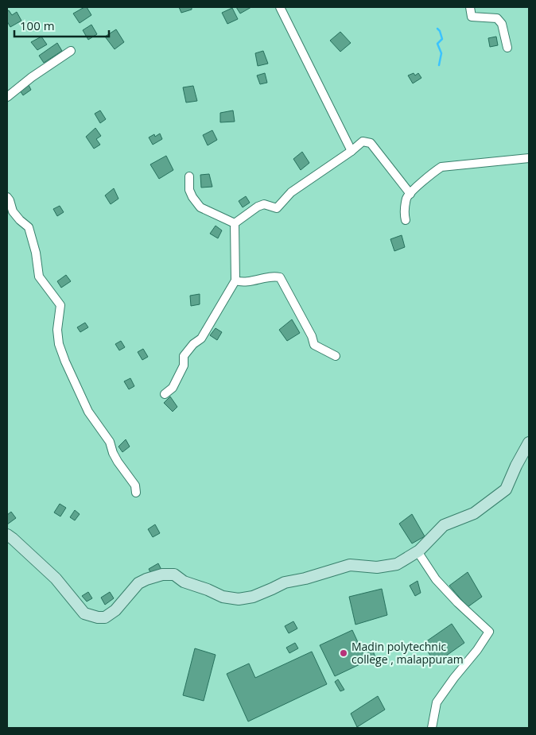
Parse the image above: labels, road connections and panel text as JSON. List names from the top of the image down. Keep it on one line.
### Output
{"places":["Madin polytechnic college , malappuram"],"scale_bar":"100 m"}
